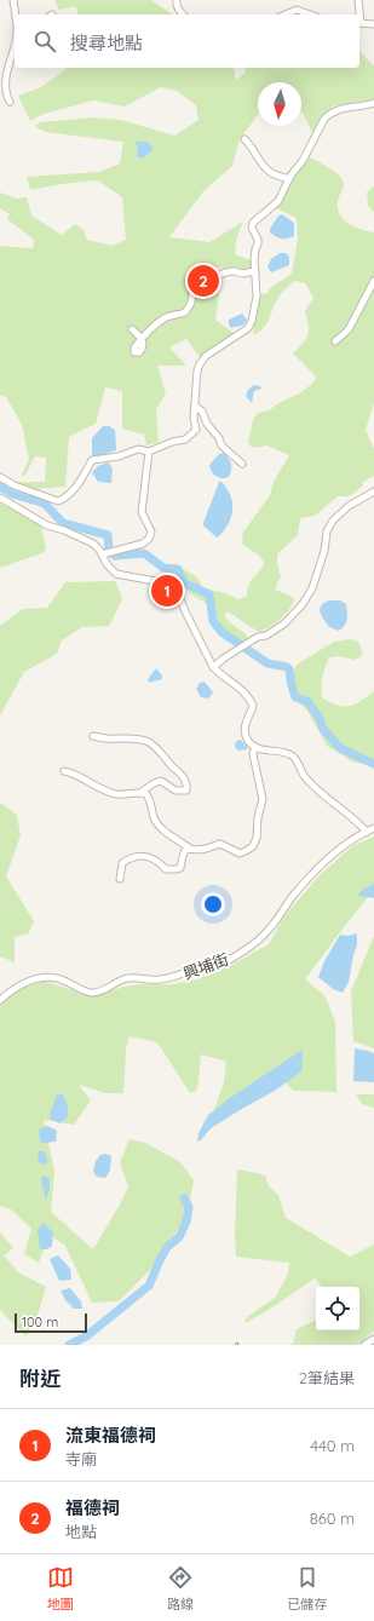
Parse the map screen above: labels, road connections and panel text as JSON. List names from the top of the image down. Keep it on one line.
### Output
{"streets":{"street":["興埔街"]},"scale_bar":"100 m","north":"bottom","page":{"search":"搜尋地點","pins":["2","1"],"scale":"100 m","heading":["附近","2筆結果"],"list":[{"mark":"1","name":"流東福德祠","note":"寺廟","value":"440 m"},{"mark":"2","name":"福德祠","note":"地點","value":"860 m"}],"nav":["地圖","路線","已儲存"]}}
